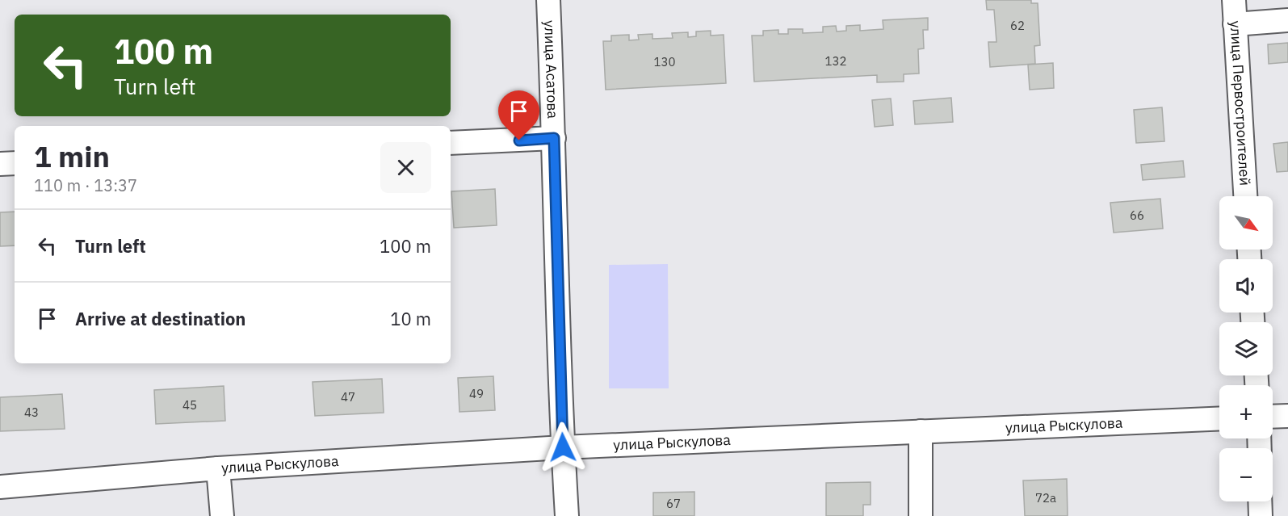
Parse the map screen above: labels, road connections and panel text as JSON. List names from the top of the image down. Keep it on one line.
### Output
{"streets":{"street":["улица Асатова","улица Первостроителей","улица Рыскулова"]},"crossings":[["улица Асатова","улица Рыскулова"]],"house_numbers":["62","132","130","66","49","47","45","43","72а","67"],"north":"bottom right","page":{"turn":["100 m","Turn left"],"heading":["1 min","110 m · 13:37"],"map_buttons":["+","−"],"list":[{"name":"Turn left","value":"100 m"},{"name":"Arrive at destination","value":"10 m"}]}}
